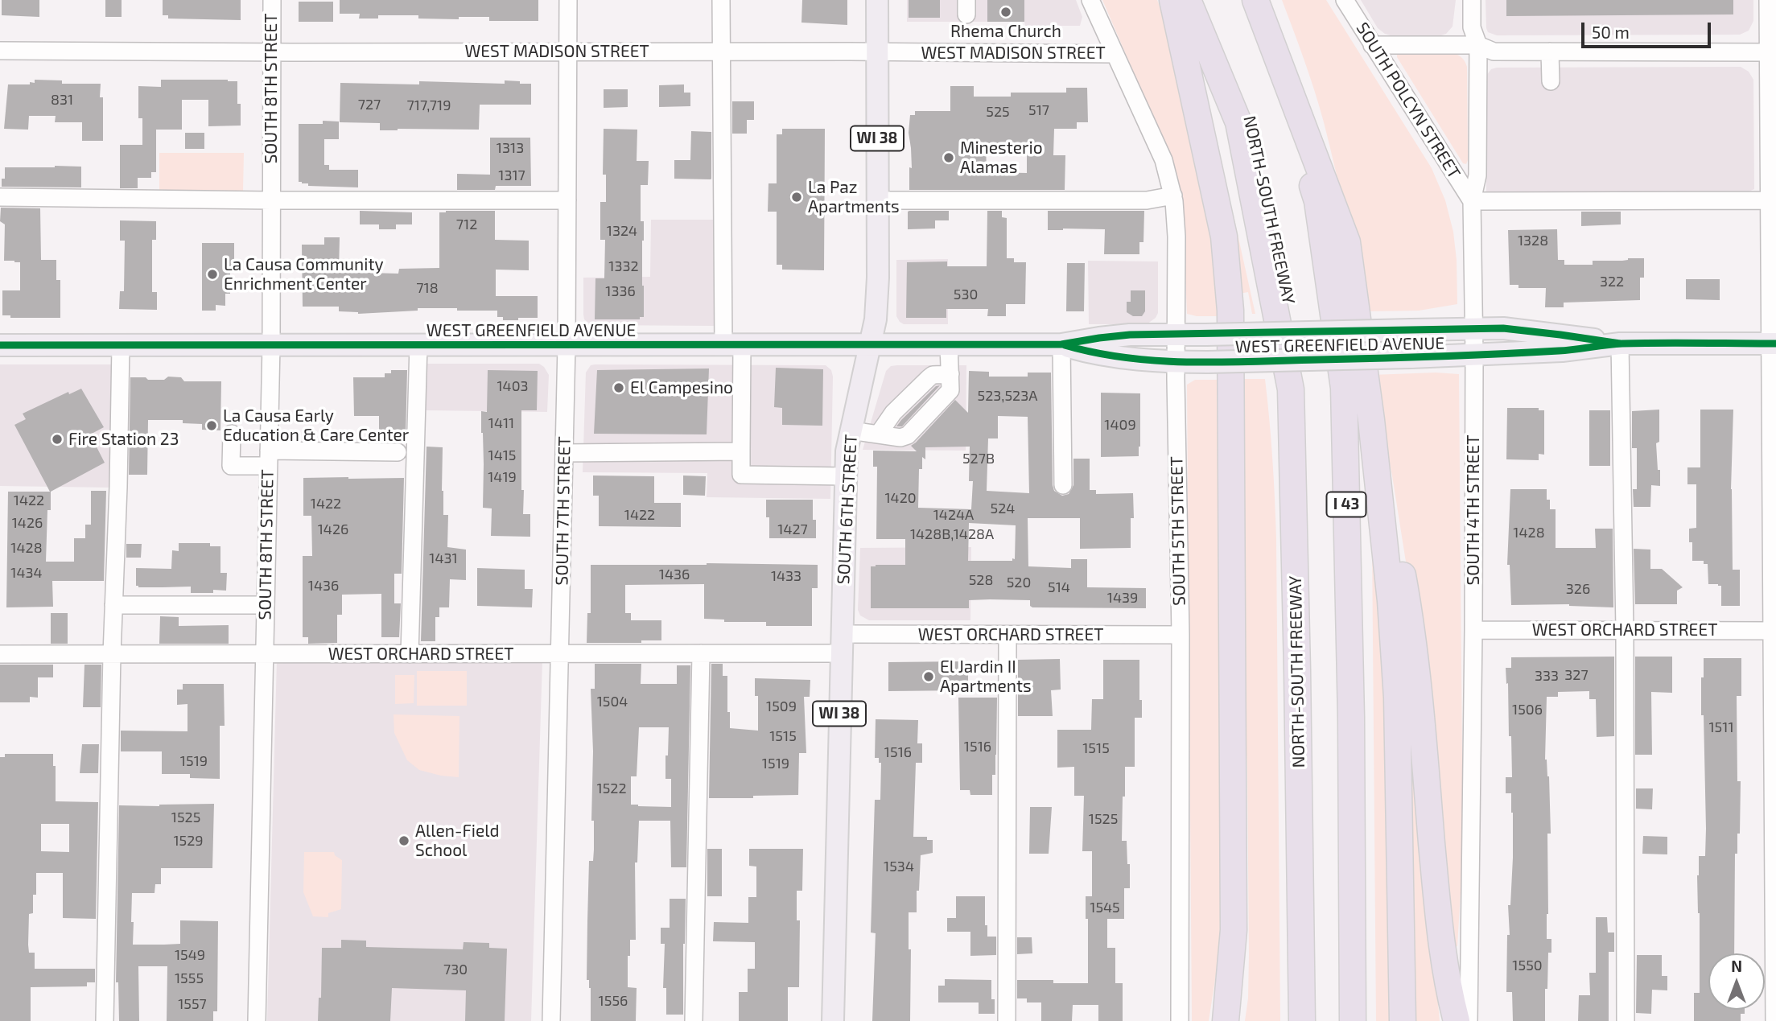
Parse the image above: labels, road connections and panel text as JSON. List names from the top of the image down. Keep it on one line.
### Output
{"streets":{"highway":["NORTH-SOUTH FREEWAY","I 43"],"main road":["WI 38","WEST GREENFIELD AVENUE","SOUTH 6TH STREET"],"street":["WEST MADISON STREET","SOUTH 8TH STREET","SOUTH POLCYN STREET","SOUTH 4TH STREET","SOUTH 7TH STREET","SOUTH 5TH STREET","WEST ORCHARD STREET"]},"crossings":[["WEST MADISON STREET","SOUTH 8TH STREET"],["WEST MADISON STREET","SOUTH 6TH STREET"],["WEST MADISON STREET","SOUTH 7TH STREET"],["WEST MADISON STREET","SOUTH 5TH STREET"],["SOUTH 8TH STREET","WEST GREENFIELD AVENUE"],["SOUTH 8TH STREET","WEST ORCHARD STREET"],["SOUTH POLCYN STREET","SOUTH 4TH STREET"],["WEST GREENFIELD AVENUE","SOUTH 6TH STREET"],["WEST GREENFIELD AVENUE","SOUTH 4TH STREET"],["WEST GREENFIELD AVENUE","SOUTH 7TH STREET"],["WEST GREENFIELD AVENUE","SOUTH 5TH STREET"],["SOUTH 6TH STREET","WEST ORCHARD STREET"],["SOUTH 4TH STREET","WEST ORCHARD STREET"],["SOUTH 7TH STREET","WEST ORCHARD STREET"],["SOUTH 5TH STREET","WEST ORCHARD STREET"]],"places":["Rhema Church","Minesterio Alamas","La Paz Apartments","La Causa Community Enrichment Center","El Campesino","La Causa Early Education & Care Center","Fire Station 23","El Jardin II Apartments","Allen-Field School"],"house_numbers":["831","727","717,719","517","525","1313","1317","712","1324","1328","1332","322","718","1336","530","1403","523,523A","1411","1409","1415","527B","1419","1420","1422","1422","524","1422","1424A","1426","1426","1427","1428","1428B,1428A","1428","1431","1434","1436","1433","528","520","1436","514","326","1439","327","333","1504","1509","1506","1511","1515","1516","1515","1516","1519","1519","1522","1525","1525","1529","1534","1545","1549","1550","730","1555","1556","1557"],"scale_bar":"50 m","north":"top"}
